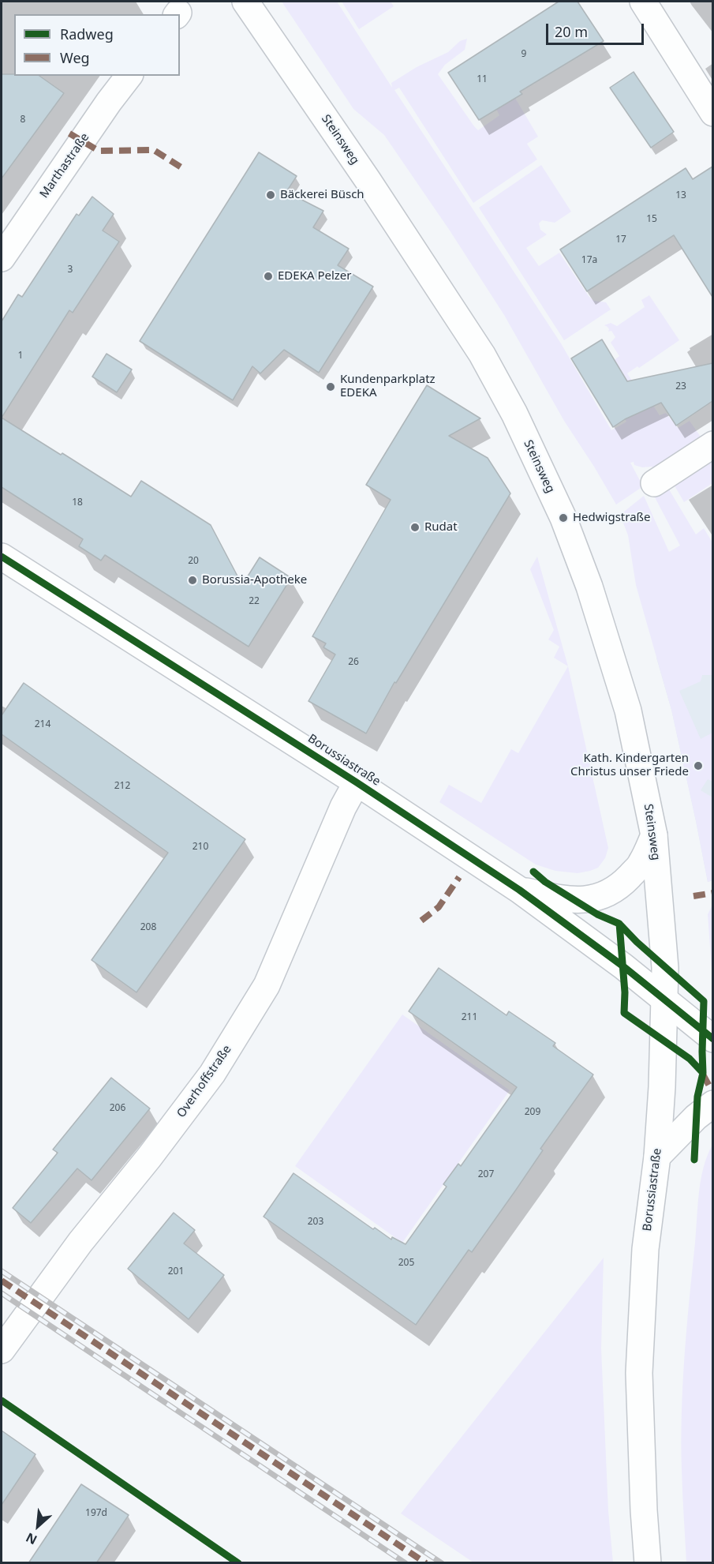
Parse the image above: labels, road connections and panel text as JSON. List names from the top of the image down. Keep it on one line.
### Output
{"streets":{"street":["Steinsweg","Marthastraße","Borussiastraße","Overhoffstraße"]},"crossings":[["Steinsweg","Borussiastraße"],["Borussiastraße","Overhoffstraße"]],"places":["Bäckerei Büsch","EDEKA Pelzer","Kundenparkplatz EDEKA","Hedwigstraße","Rudat","Borussia-Apotheke","Kath. Kindergarten Christus unser Friede"],"house_numbers":["9","11","8","13","15","17","17a","3","1","23","18","20","22","26","214","212","210","208","211","206","209","207","203","205","201","197d"],"legend":["Radweg","Weg"],"scale_bar":"20 m","north":"bottom left"}
